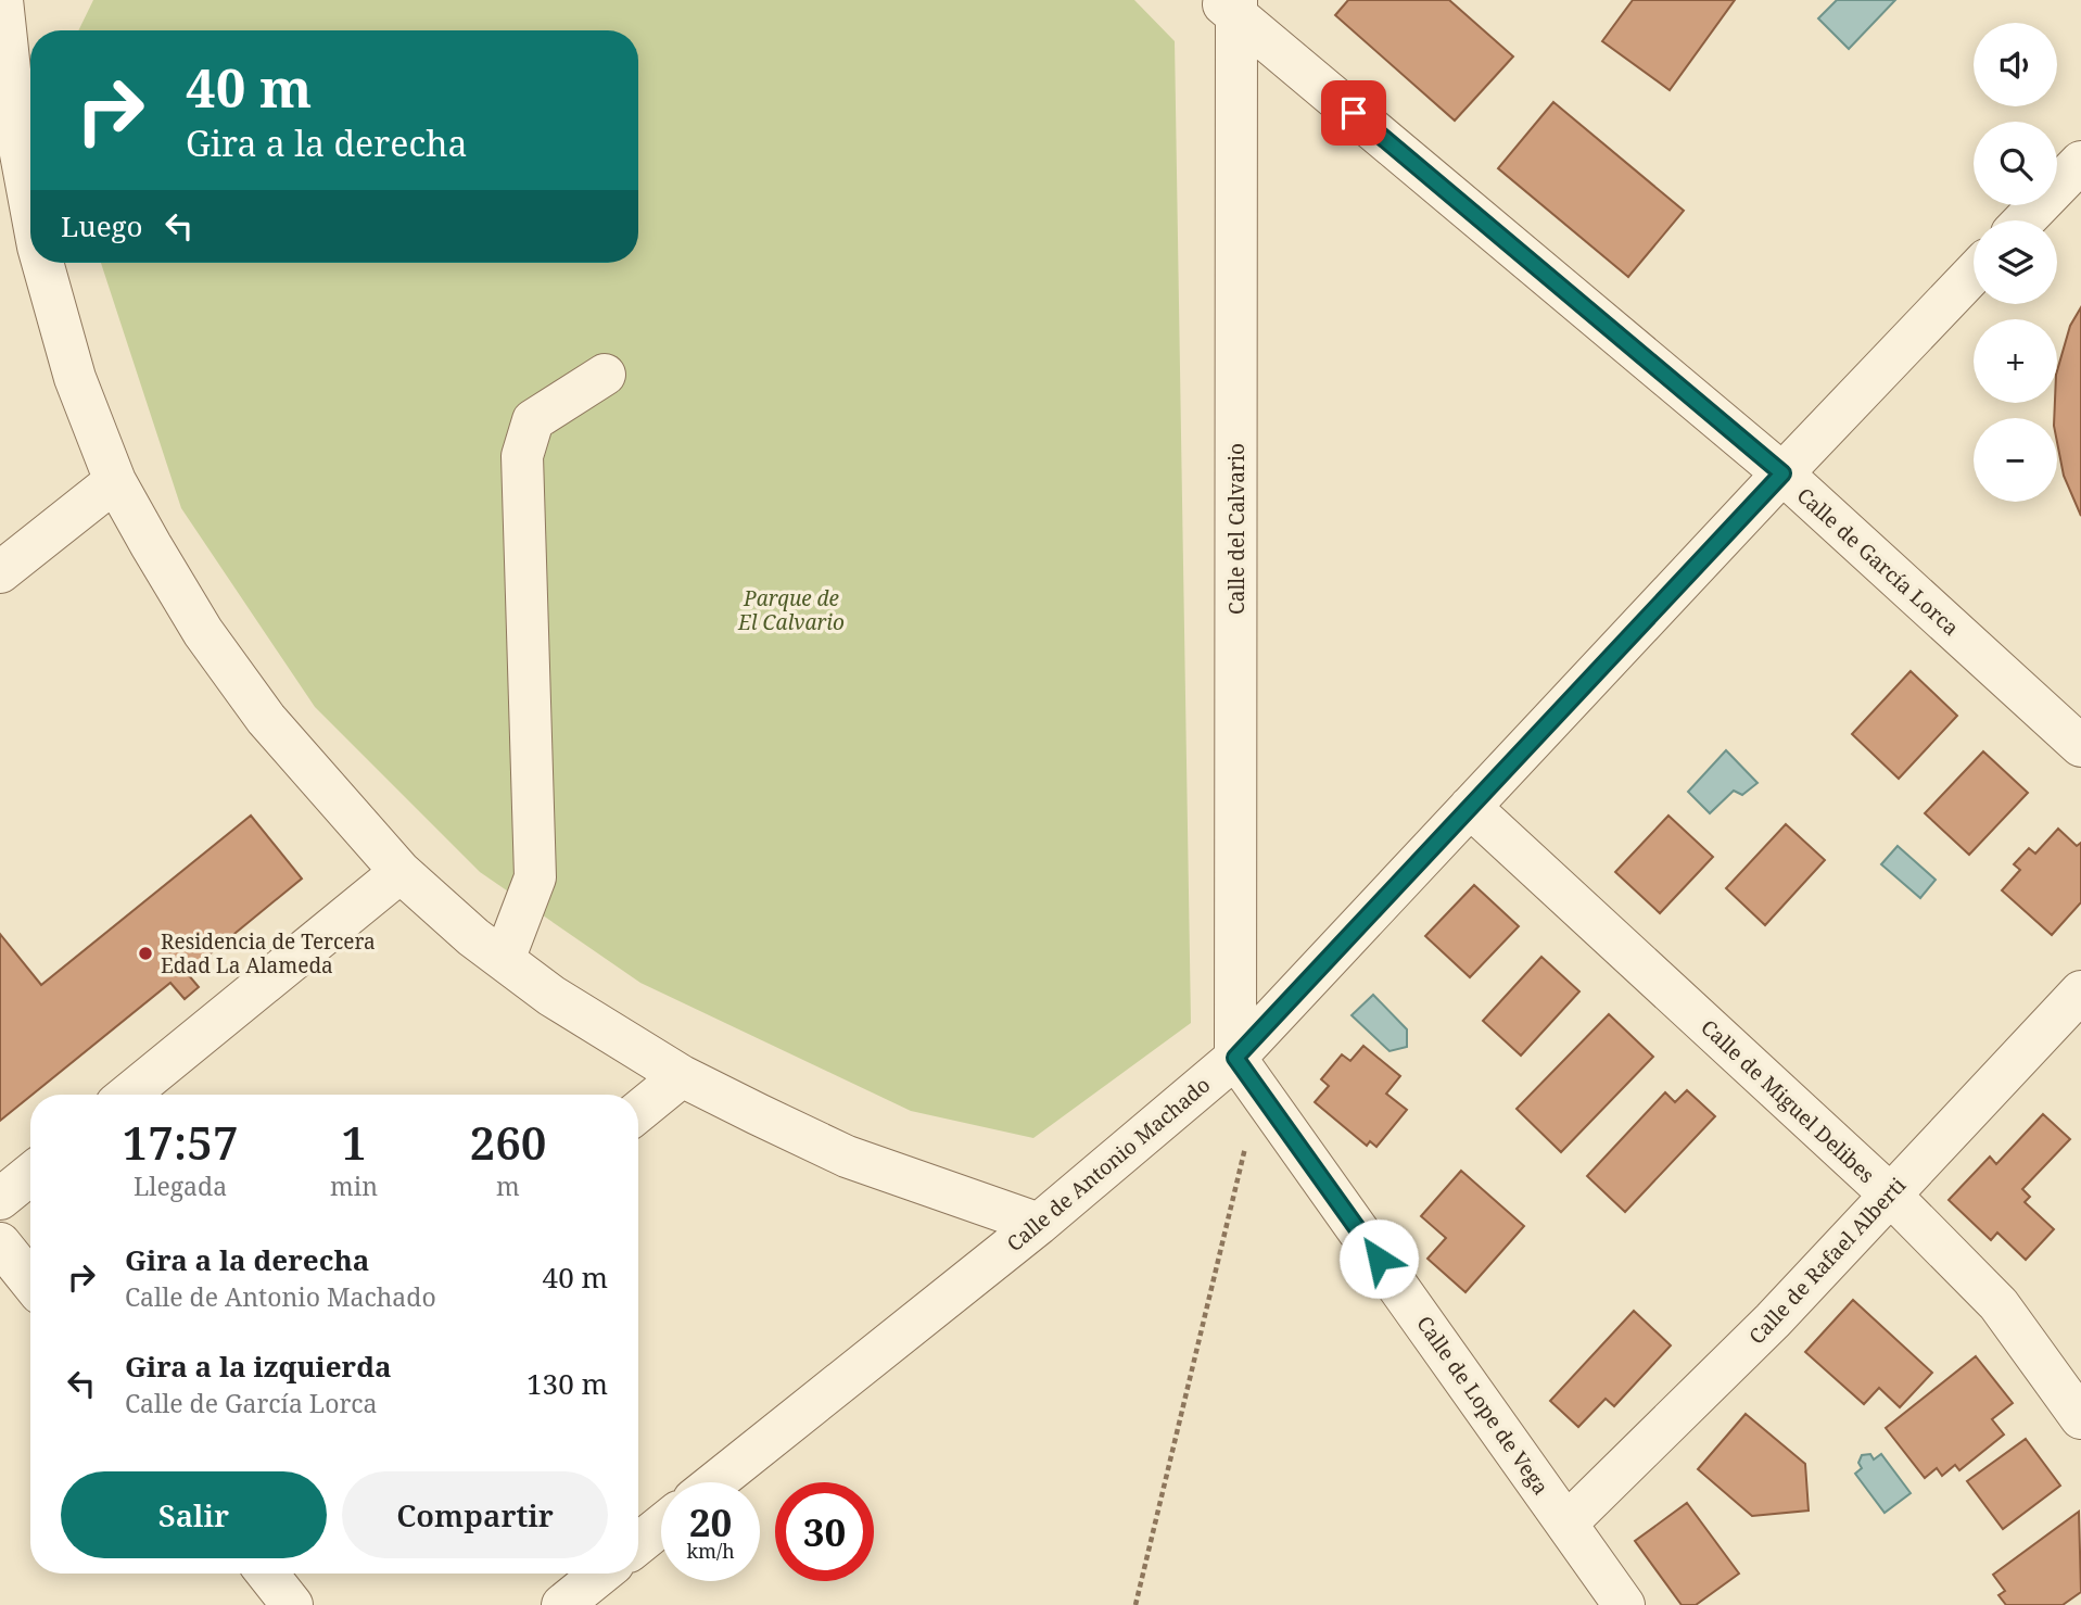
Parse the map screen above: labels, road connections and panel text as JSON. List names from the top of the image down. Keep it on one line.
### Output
{"streets":{"street":["Calle del Calvario","Calle de García Lorca","Calle de Miguel Delibes","Calle de Antonio Machado","Calle de Rafael Alberti","Calle de Lope de Vega"]},"crossings":[["Calle del Calvario","Calle de García Lorca"],["Calle del Calvario","Calle de Antonio Machado"],["Calle del Calvario","Calle de Lope de Vega"],["Calle de García Lorca","Calle de Antonio Machado"],["Calle de Miguel Delibes","Calle de Antonio Machado"],["Calle de Miguel Delibes","Calle de Rafael Alberti"],["Calle de Antonio Machado","Calle de Lope de Vega"],["Calle de Rafael Alberti","Calle de Lope de Vega"]],"parks":["Parque de El Calvario"],"places":["Residencia de Tercera Edad La Alameda"],"page":{"map_buttons":["+","−"],"turn":["40 m","Gira a la derecha"],"then":"Luego","eta":["17:57","Llegada","1","min","260","m"],"list":[{"name":"Gira a la derecha","note":"Calle de Antonio Machado","value":"40 m"},{"name":"Gira a la izquierda","note":"Calle de García Lorca","value":"130 m"}],"buttons":["Salir","Compartir"],"speed":"20 km/h","limit":"30"}}
